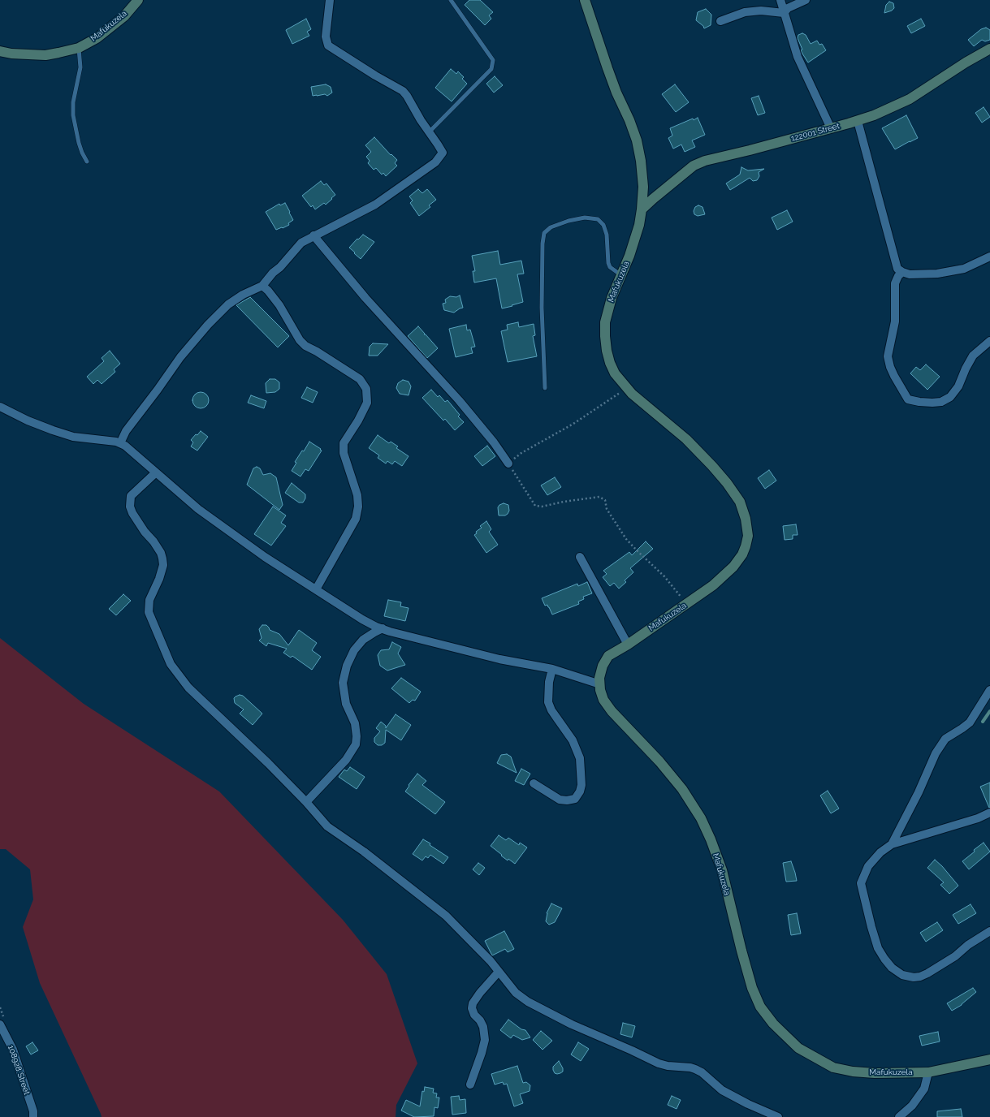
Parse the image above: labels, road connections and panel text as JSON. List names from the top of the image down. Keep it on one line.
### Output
{"streets":{"main road":["Mafukuzela","122001 Street"],"street":["108928 Street"]},"crossings":[["Mafukuzela","122001 Street"]]}
